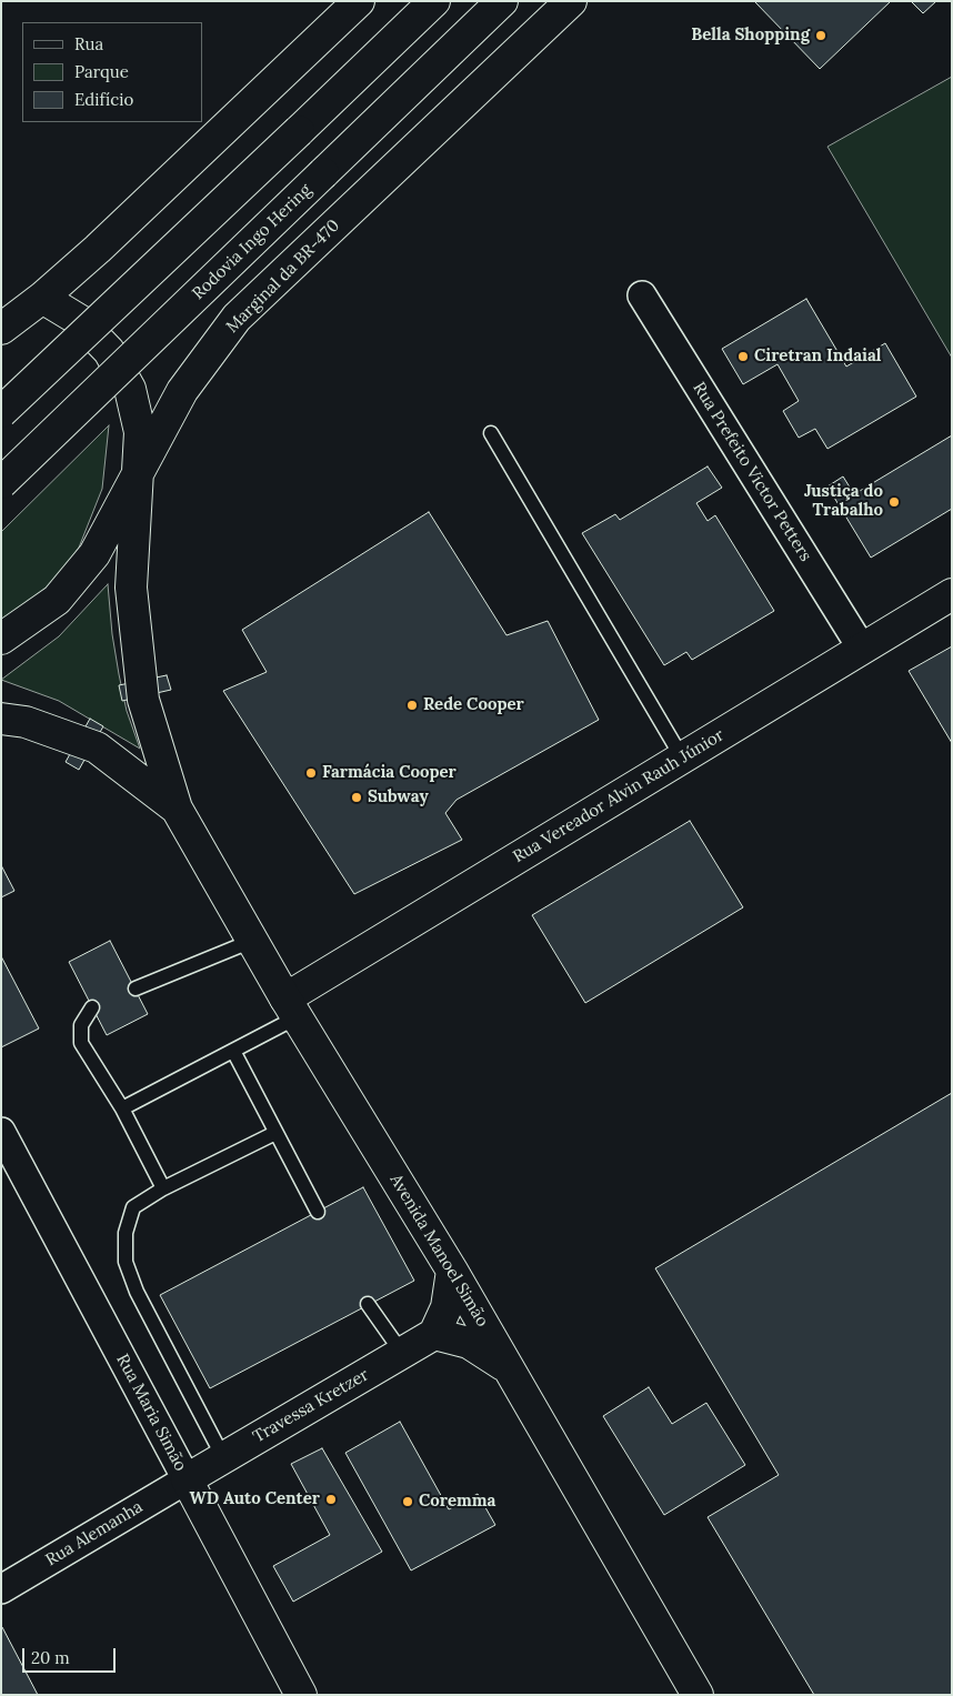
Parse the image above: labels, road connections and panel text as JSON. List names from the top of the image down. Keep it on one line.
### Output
{"streets":{"main road":["Rodovia Ingo Hering","Marginal da BR-470","Rua Vereador Alvin Rauh Júnior","Avenida Manoel Simão","Travessa Kretzer","Rua Maria Simão"],"street":["Rua Prefeito Victor Petters","Rua Alemanha"]},"crossings":[["Marginal da BR-470","Avenida Manoel Simão"],["Rua Prefeito Victor Petters","Rua Vereador Alvin Rauh Júnior"],["Rua Vereador Alvin Rauh Júnior","Avenida Manoel Simão"],["Travessa Kretzer","Rua Maria Simão"],["Travessa Kretzer","Rua Alemanha"],["Rua Maria Simão","Rua Alemanha"]],"places":["Bella Shopping","Ciretran Indaial","Justiça do Trabalho","Rede Cooper","Farmácia Cooper","Subway","WD Auto Center","Coremma"],"legend":["Rua","Parque","Edifício"],"scale_bar":"20 m"}
